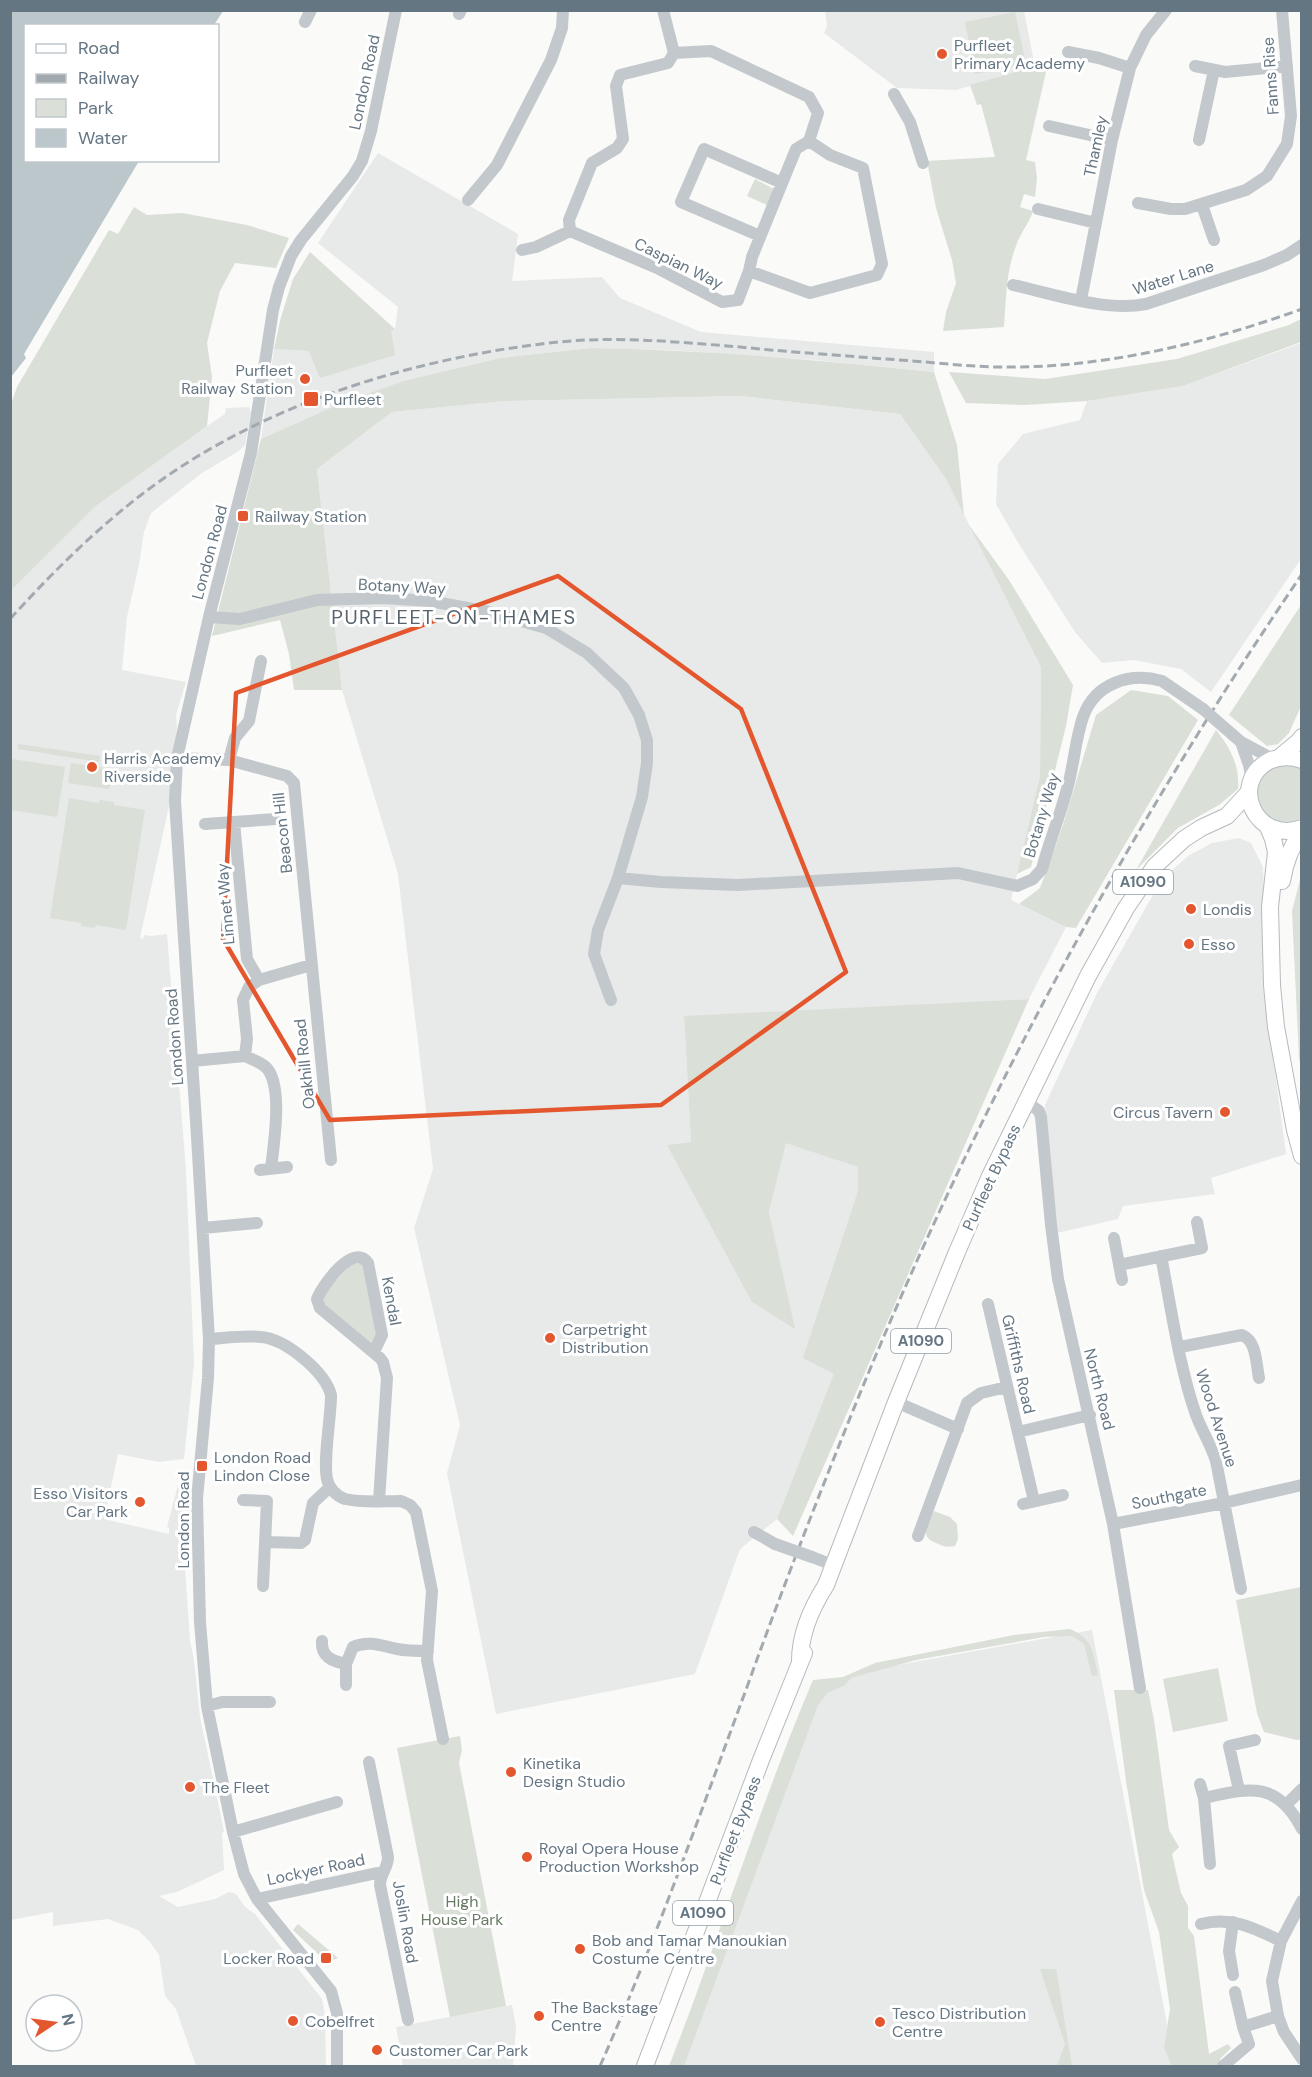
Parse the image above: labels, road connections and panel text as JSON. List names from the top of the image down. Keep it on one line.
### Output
{"streets":{"main road":["A1090","Purfleet Bypass"],"street":["Fanns Rise","London Road","Thamley","Caspian Way","Water Lane","Botany Way","Beacon Hill","Linnet Way","Oakhill Road","Kendal","Griffiths Road","North Road","Wood Avenue","Southgate","Lockyer Road","Joslin Road"]},"crossings":[["London Road","Botany Way"],["London Road","Beacon Hill"],["London Road","Lockyer Road"],["Thamley","Water Lane"],["Botany Way","Purfleet Bypass"],["Beacon Hill","Oakhill Road"],["Purfleet Bypass","North Road"],["Griffiths Road","North Road"],["North Road","Southgate"],["Wood Avenue","Southgate"],["Lockyer Road","Joslin Road"]],"districts":["PURFLEET-ON-THAMES"],"parks":["High House Park"],"places":{"other":["Purfleet Primary Academy","Purfleet Railway Station","Harris Academy Riverside","Londis","Esso","Circus Tavern","Carpetright Distribution","Esso Visitors Car Park","Kinetika Design Studio","The Fleet","Royal Opera House Production Workshop","Bob and Tamar Manoukian Costume Centre","The Backstage Centre","Cobelfret","Tesco Distribution Centre","Customer Car Park"],"transit":["Purfleet","Railway Station","London Road Lindon Close","Locker Road"]},"legend":["Road","Railway","Park","Water"],"north":"right"}
